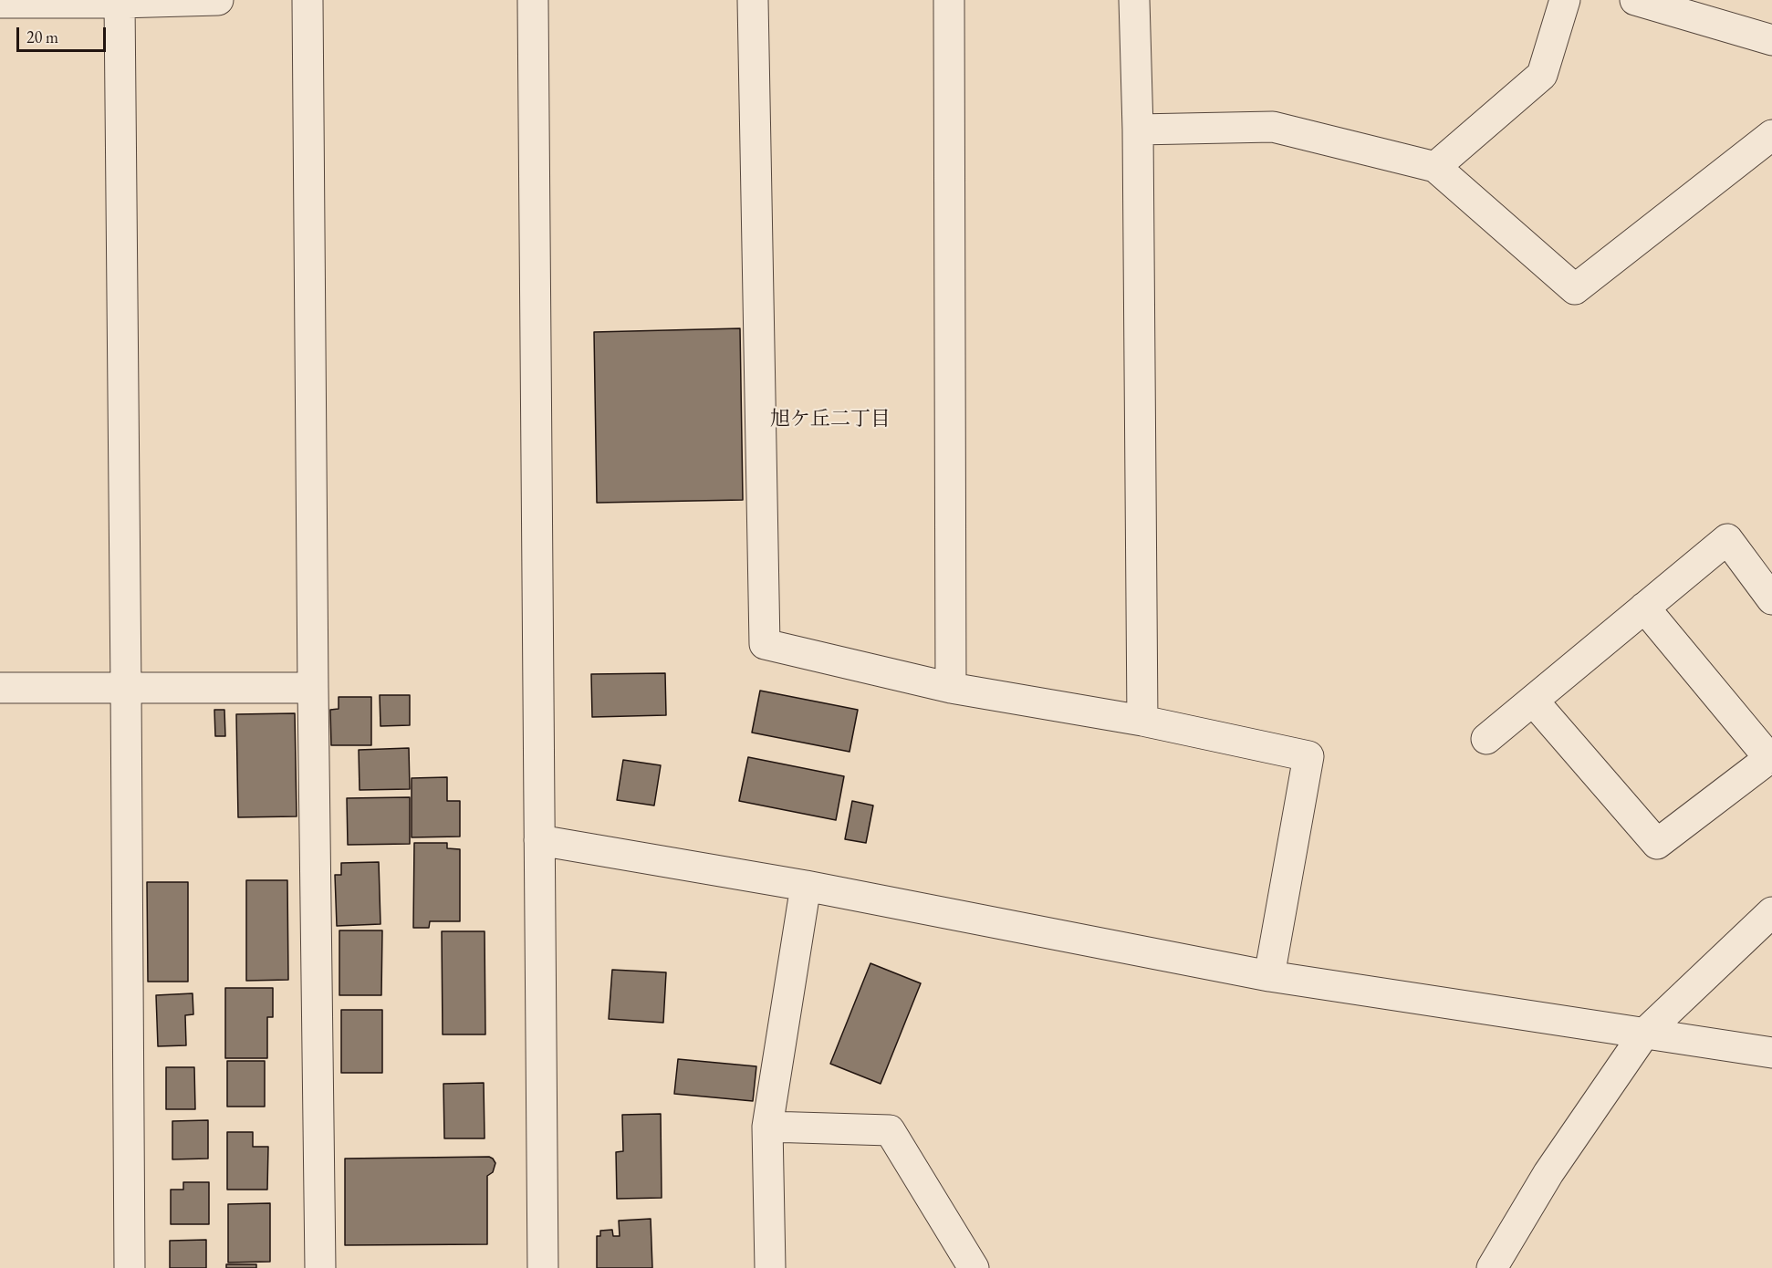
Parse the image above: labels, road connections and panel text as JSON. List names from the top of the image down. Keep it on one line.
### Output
{"districts":["旭ケ丘二丁目"],"scale_bar":"20 m"}
